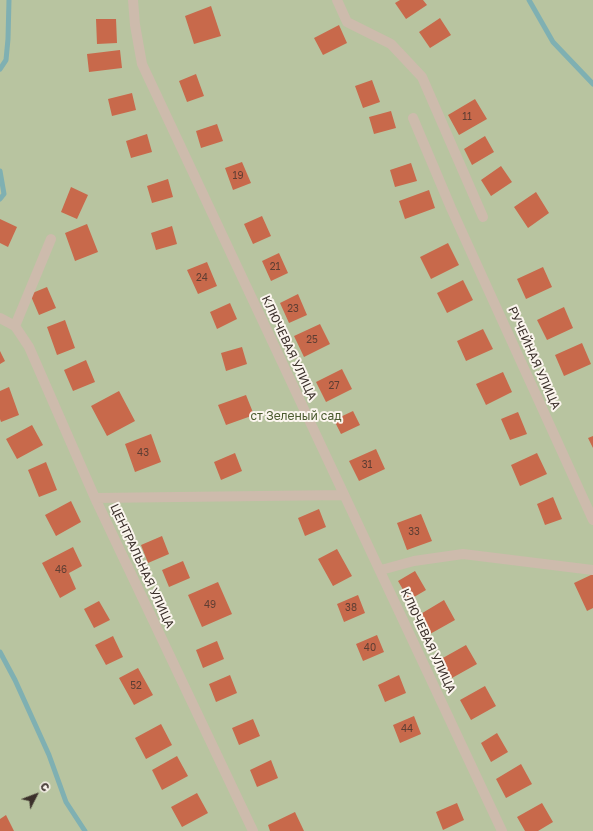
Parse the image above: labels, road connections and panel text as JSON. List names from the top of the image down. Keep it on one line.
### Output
{"streets":{"street":["КЛЮЧЕВАЯ УЛИЦА","РУЧЕЙНАЯ УЛИЦА","ЦЕНТРАЛЬНАЯ УЛИЦА"]},"parks":["ст Зеленый сад"],"house_numbers":["11","19","21","24","23","25","27","43","31","33","46","49","38","40","52","44"],"north":"top right"}
